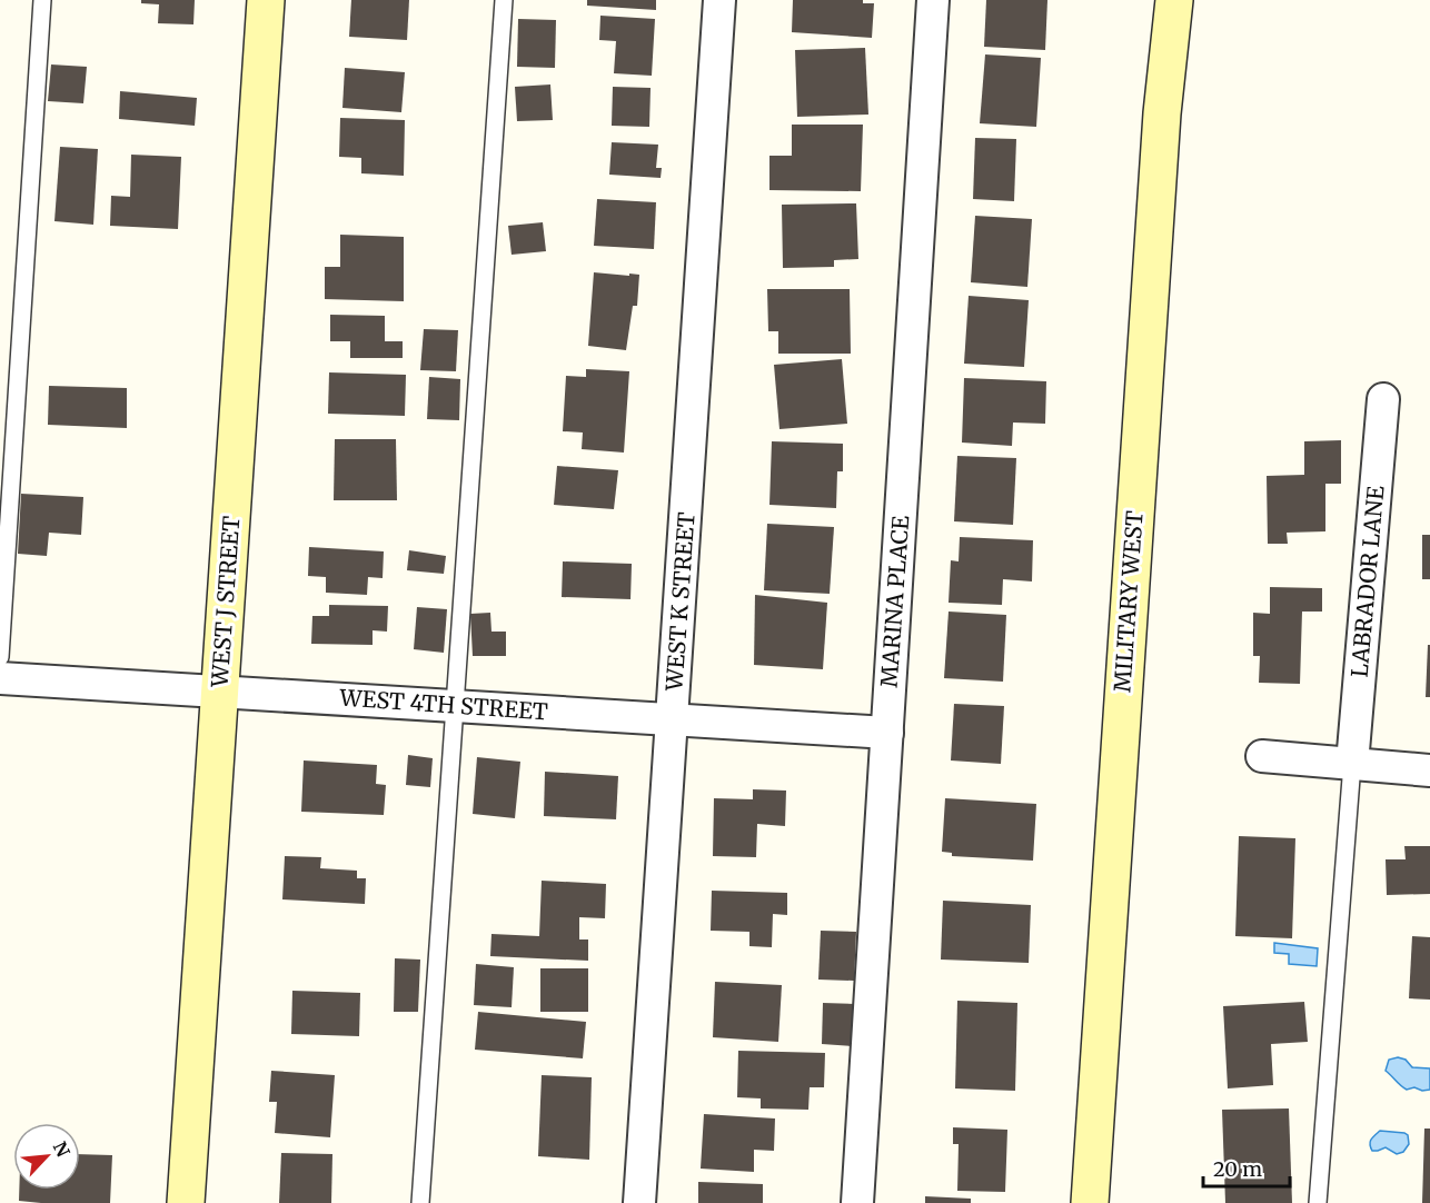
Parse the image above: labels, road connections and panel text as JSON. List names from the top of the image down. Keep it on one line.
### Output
{"streets":{"street":["LABRADOR LANE","WEST J STREET","WEST K STREET","MARINA PLACE","MILITARY WEST","WEST 4TH STREET"]},"crossings":[["WEST J STREET","WEST 4TH STREET"],["WEST K STREET","WEST 4TH STREET"],["MARINA PLACE","WEST 4TH STREET"]],"scale_bar":"20 m","north":"top right"}
